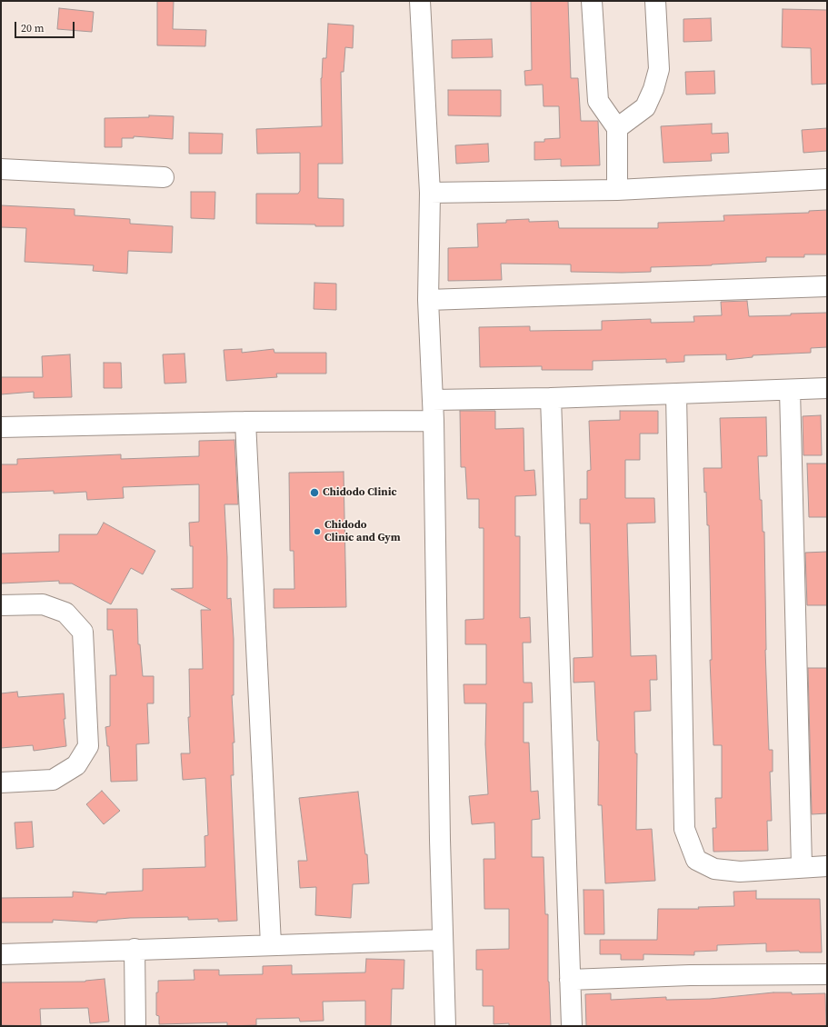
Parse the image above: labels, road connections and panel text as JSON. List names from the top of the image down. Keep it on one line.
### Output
{"places":["Chidodo Clinic","Chidodo Clinic and Gym"],"scale_bar":"20 m"}
